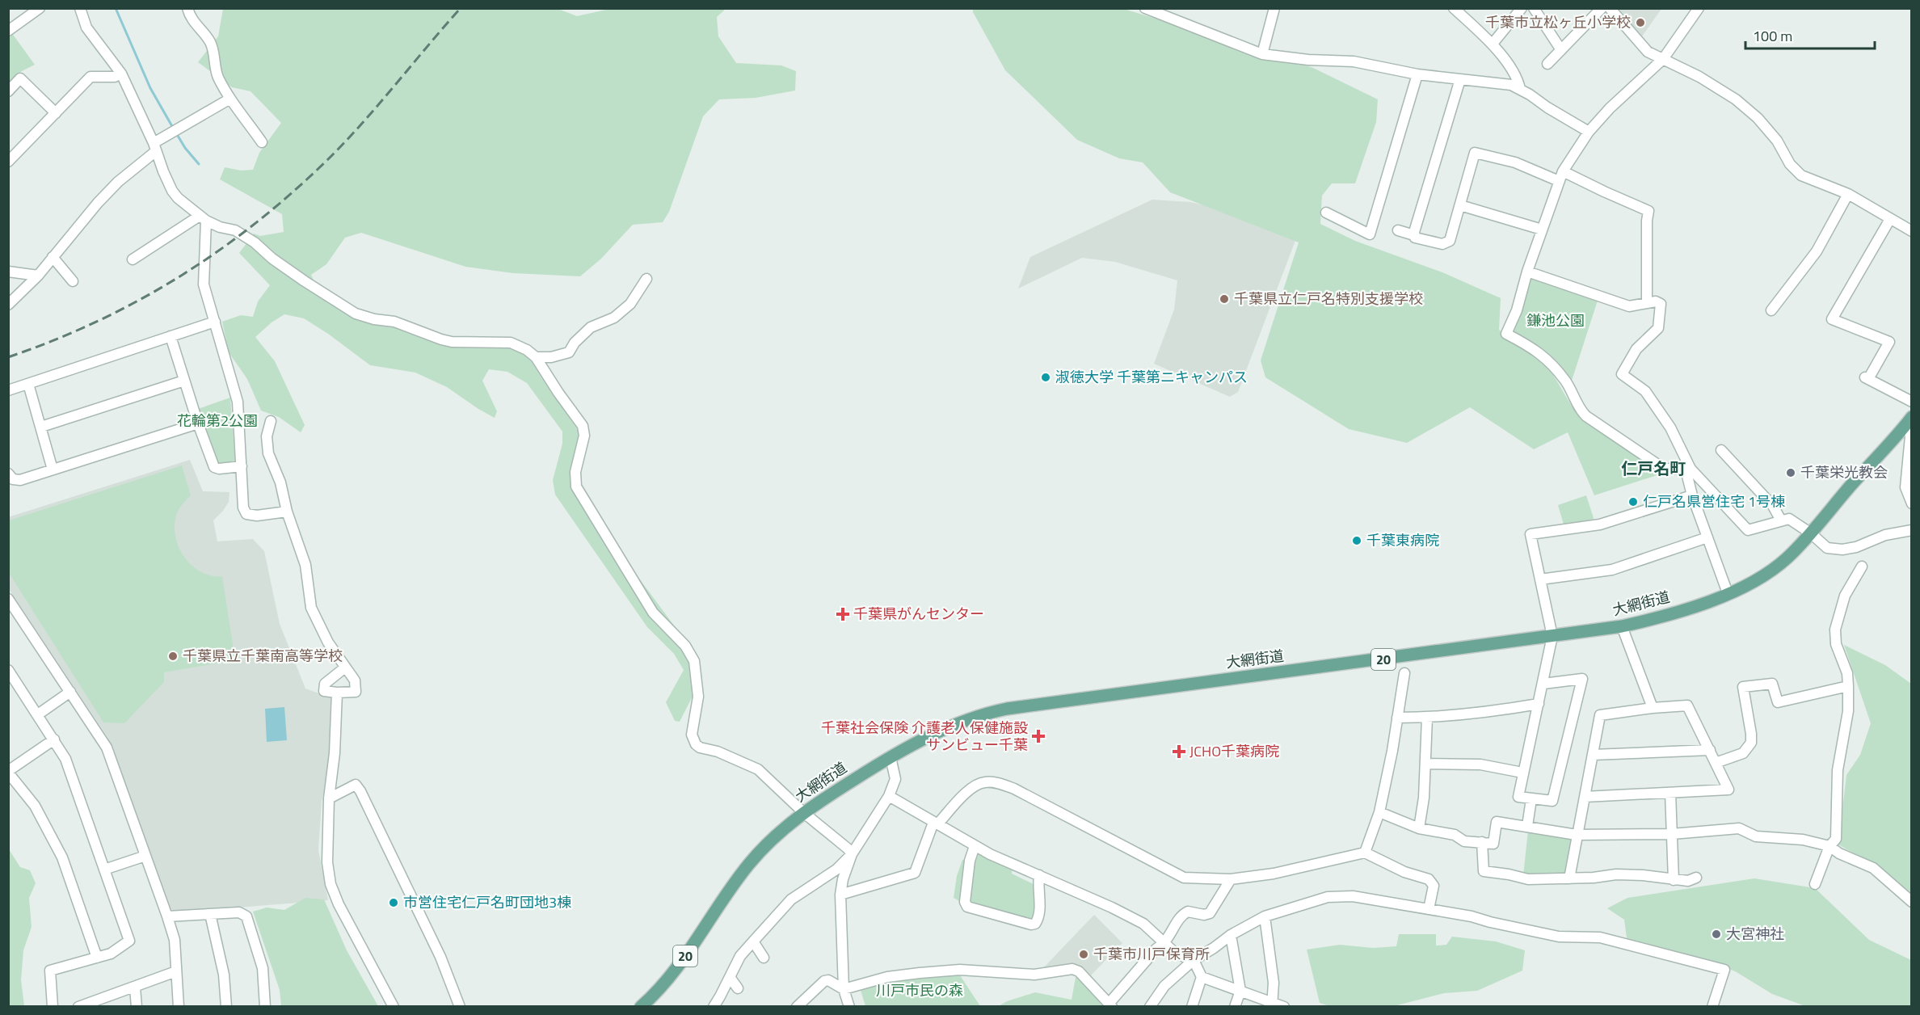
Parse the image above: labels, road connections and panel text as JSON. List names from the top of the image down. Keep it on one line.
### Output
{"streets":{"main road":["大網街道","20"]},"districts":["仁戸名町"],"parks":["鎌池公園","花輪第2公園","川戸市民の森"],"places":{"other":["千葉市立松ヶ丘小学校","千葉県立仁戸名特別支援学校","淑徳大学 千葉第ニキャンパス","千葉栄光教会","仁戸名県営住宅 1号棟","千葉東病院","千葉県立千葉南高等学校","市営住宅仁戸名町団地3棟","大宮神社","千葉市川戸保育所"],"health":["千葉県がんセンター","千葉社会保険 介護老人保健施設 サンビュー千葉","JCHO千葉病院"]},"scale_bar":"100 m"}
